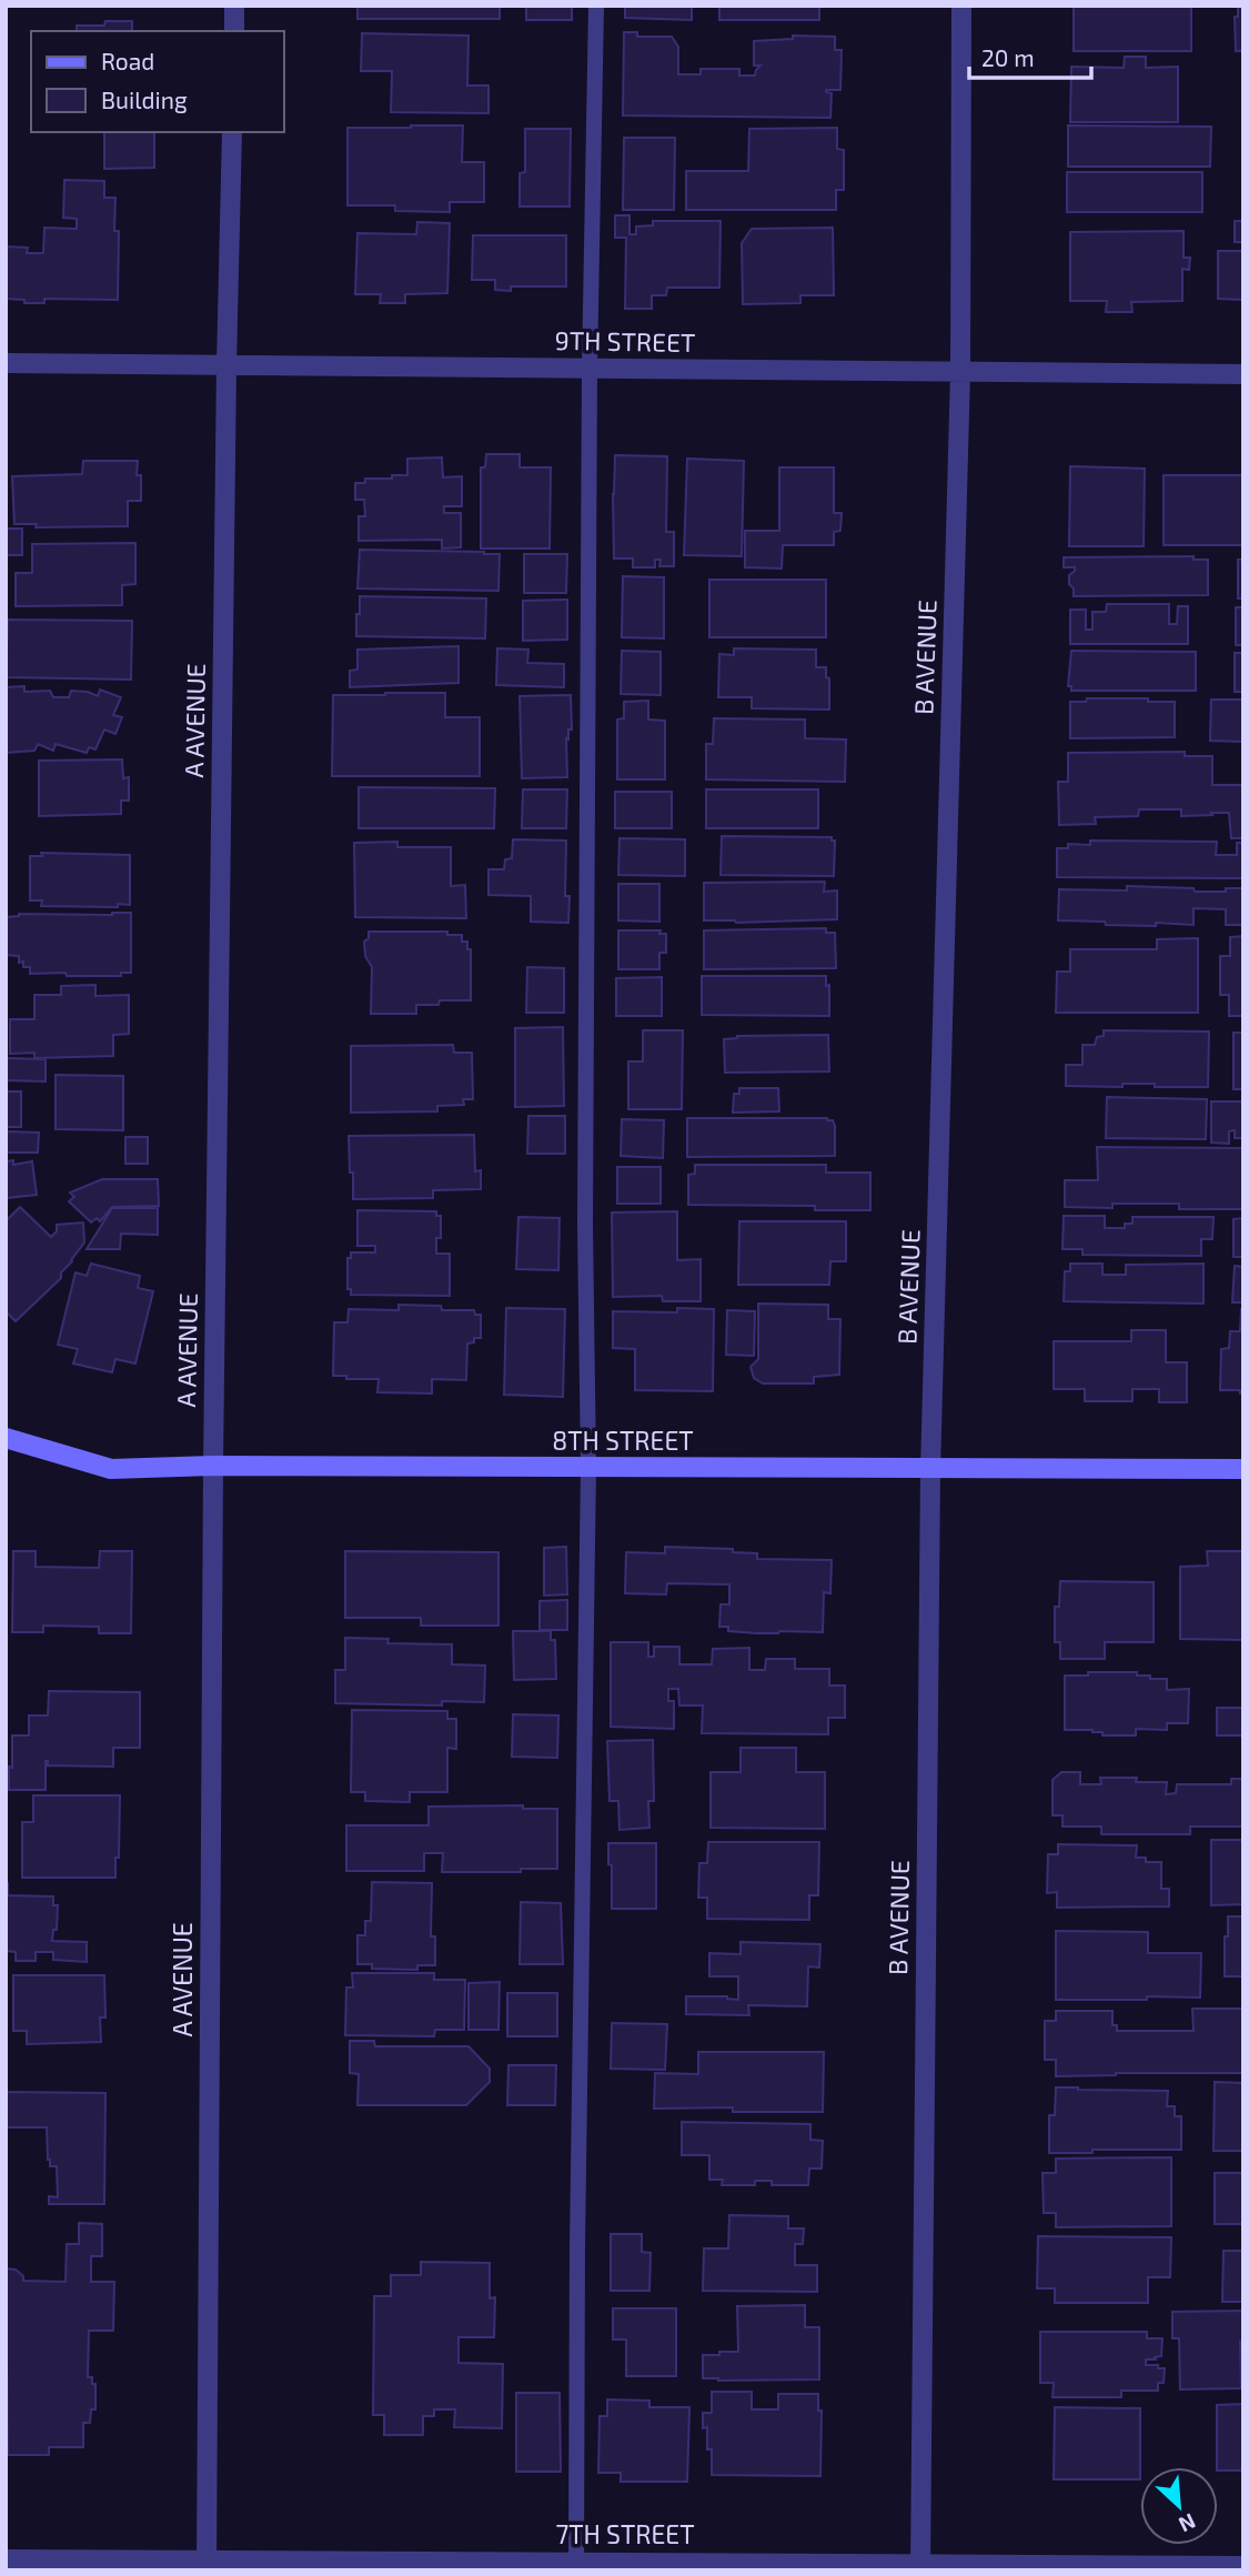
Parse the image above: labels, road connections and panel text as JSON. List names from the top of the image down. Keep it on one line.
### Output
{"streets":{"street":["9TH STREET","B AVENUE","A AVENUE","8TH STREET","7TH STREET"]},"crossings":[["9TH STREET","B AVENUE"],["9TH STREET","A AVENUE"],["B AVENUE","8TH STREET"],["B AVENUE","7TH STREET"],["A AVENUE","8TH STREET"],["A AVENUE","7TH STREET"]],"legend":["Road","Building"],"scale_bar":"20 m","north":"bottom right"}
